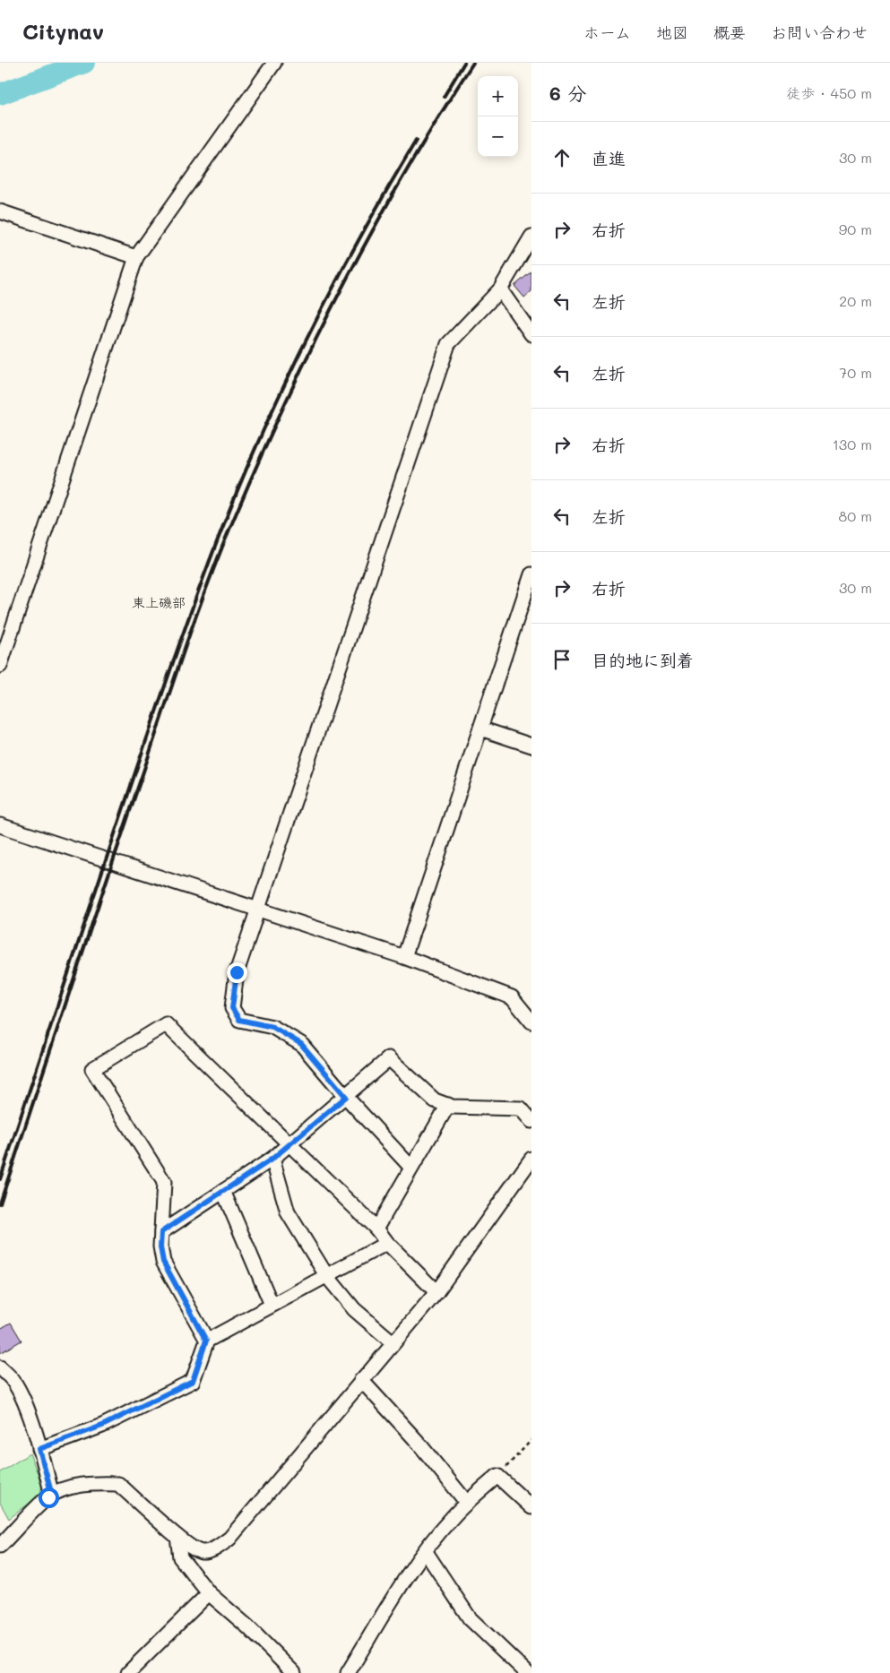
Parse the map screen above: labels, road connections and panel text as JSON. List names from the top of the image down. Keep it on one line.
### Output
{"districts":["東上磯部"],"page":{"header":"Citynav","nav":["ホーム","地図","概要","お問い合わせ"],"heading":["6 分","徒歩 · 450 m"],"map_buttons":["+","−"],"list":[["直進","30 m"],["右折","90 m"],["左折","20 m"],["左折","70 m"],["右折","130 m"],["左折","80 m"],["右折","30 m"],"目的地に到着"]}}
